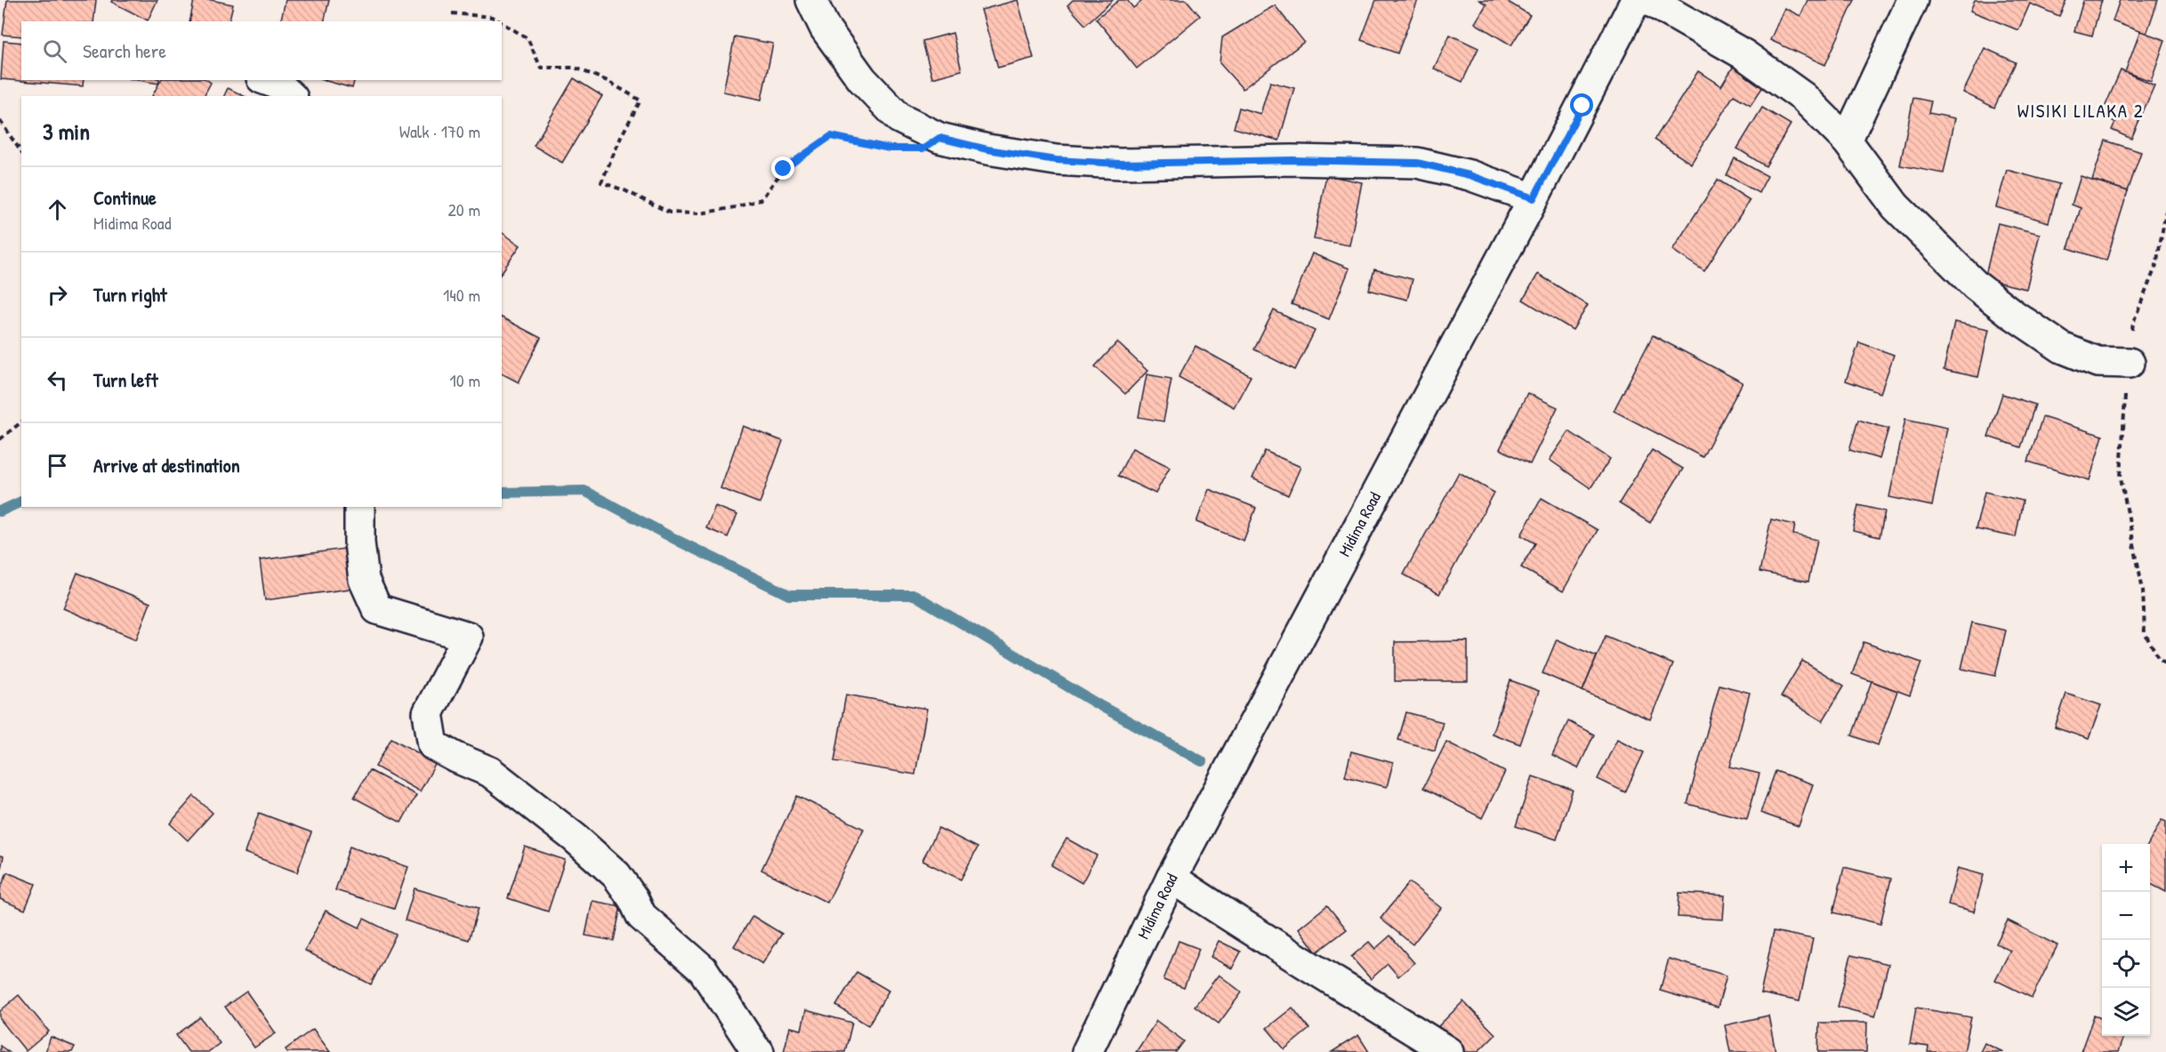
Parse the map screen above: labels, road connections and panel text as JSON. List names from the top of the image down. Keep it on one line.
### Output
{"streets":{"street":["Midima Road"]},"districts":["WISIKI LILAKA 2"],"page":{"search":"Search here","heading":["3 min","Walk · 170 m"],"list":[["Continue","Midima Road","20 m"],["Turn right","140 m"],["Turn left","10 m"],"Arrive at destination"],"map_buttons":["+","−"]}}
